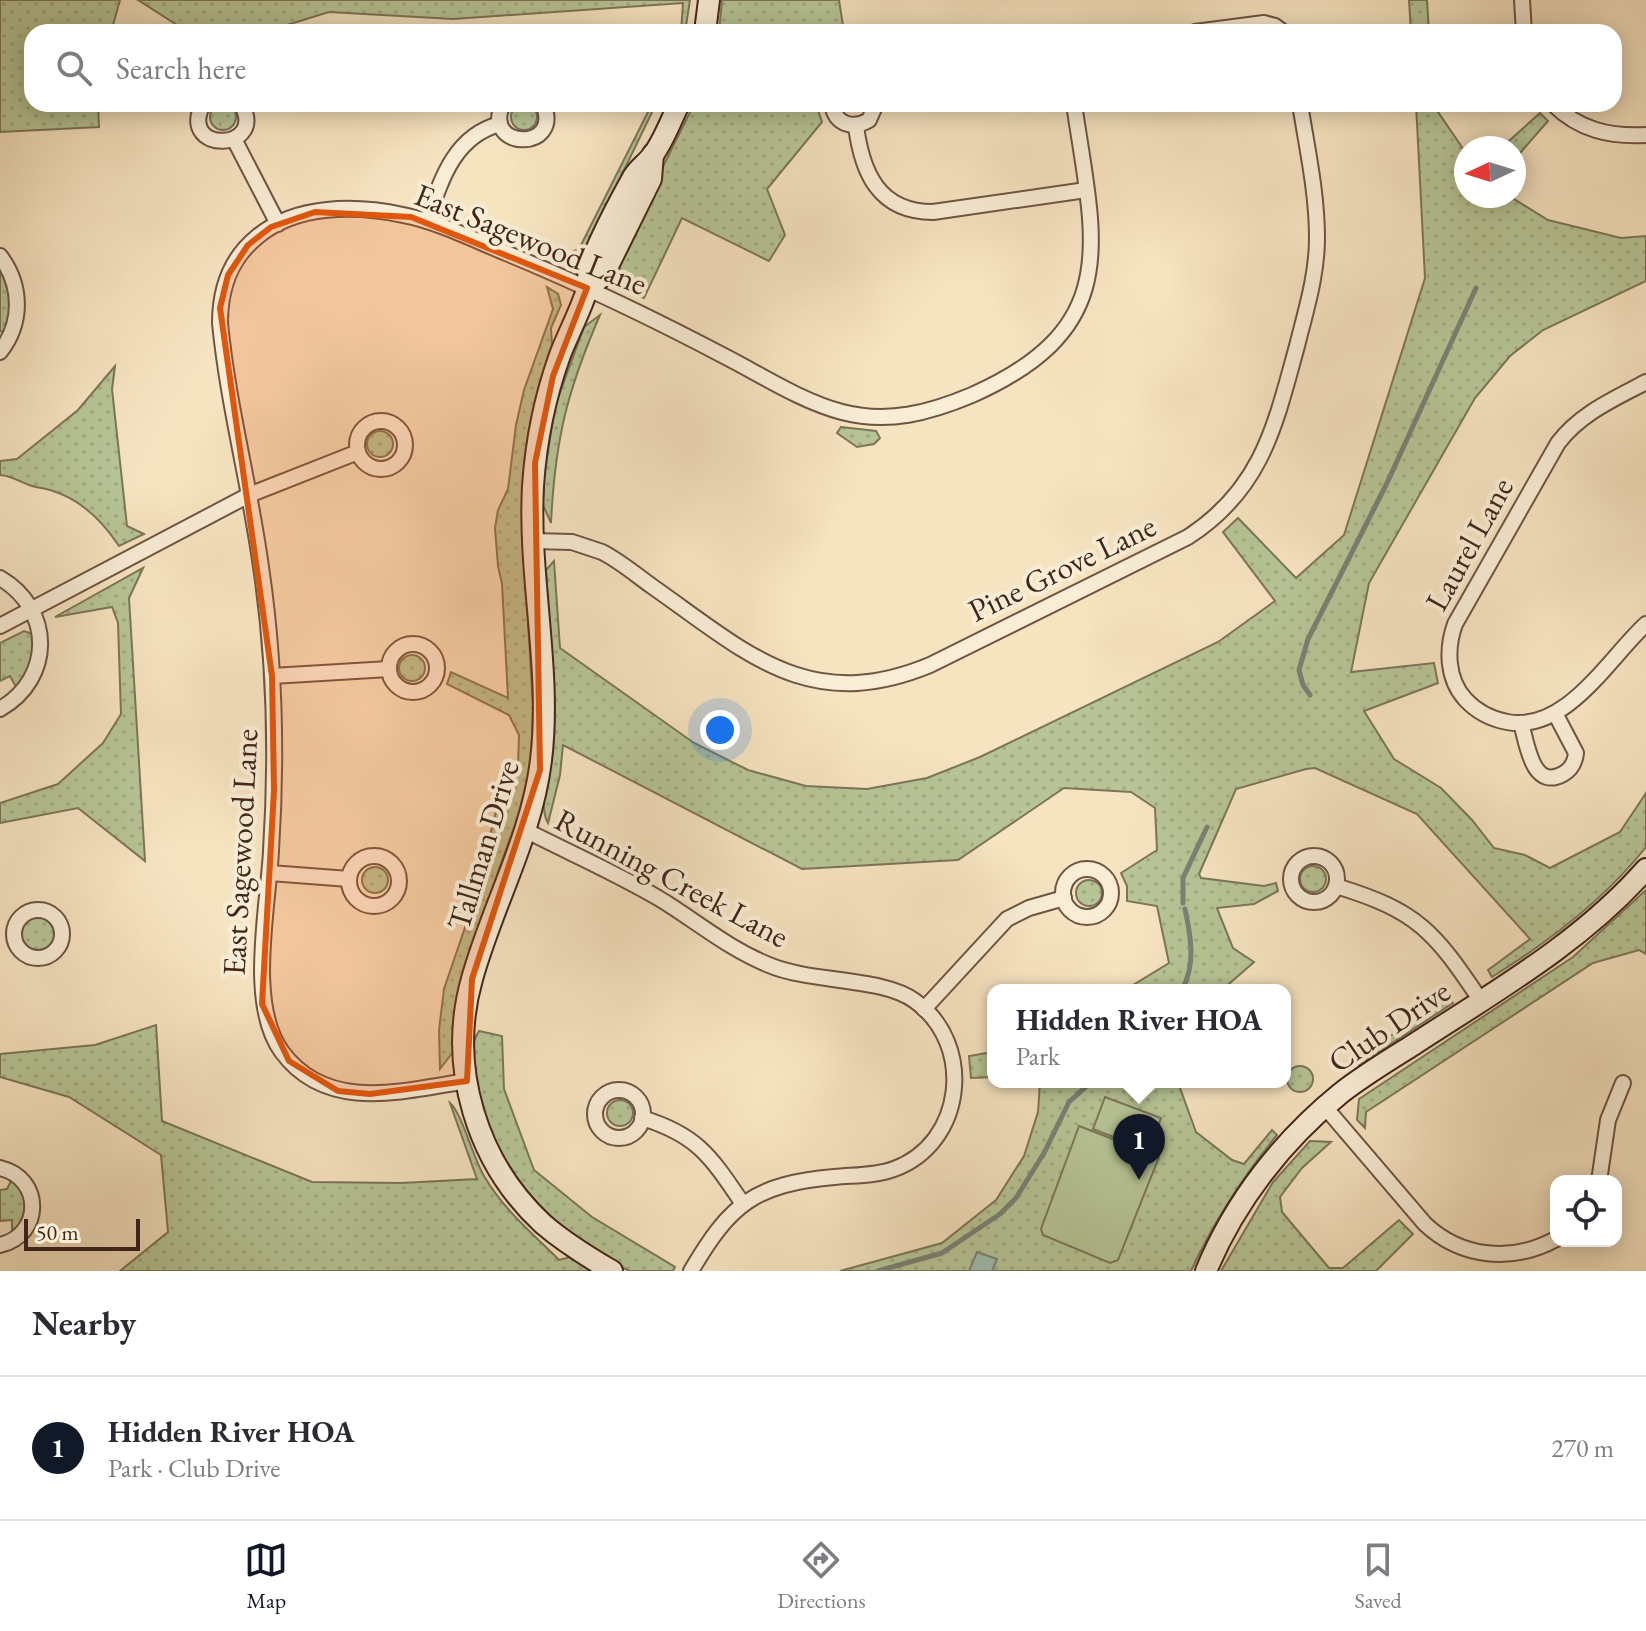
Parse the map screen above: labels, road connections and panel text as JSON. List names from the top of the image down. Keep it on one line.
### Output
{"streets":{"street":["East Sagewood Lane","Laurel Lane","Pine Grove Lane","Tallman Drive","Running Creek Lane","Club Drive"]},"crossings":[["East Sagewood Lane","Tallman Drive"],["Pine Grove Lane","Tallman Drive"],["Tallman Drive","Running Creek Lane"]],"scale_bar":"50 m","north":"left","page":{"search":"Search here","popup":["Hidden River HOA","Park"],"pins":"1","scale":"50 m","heading":"Nearby","list":[{"mark":"1","name":"Hidden River HOA","note":"Park · Club Drive","value":"270 m"}],"nav":["Map","Directions","Saved"]}}
